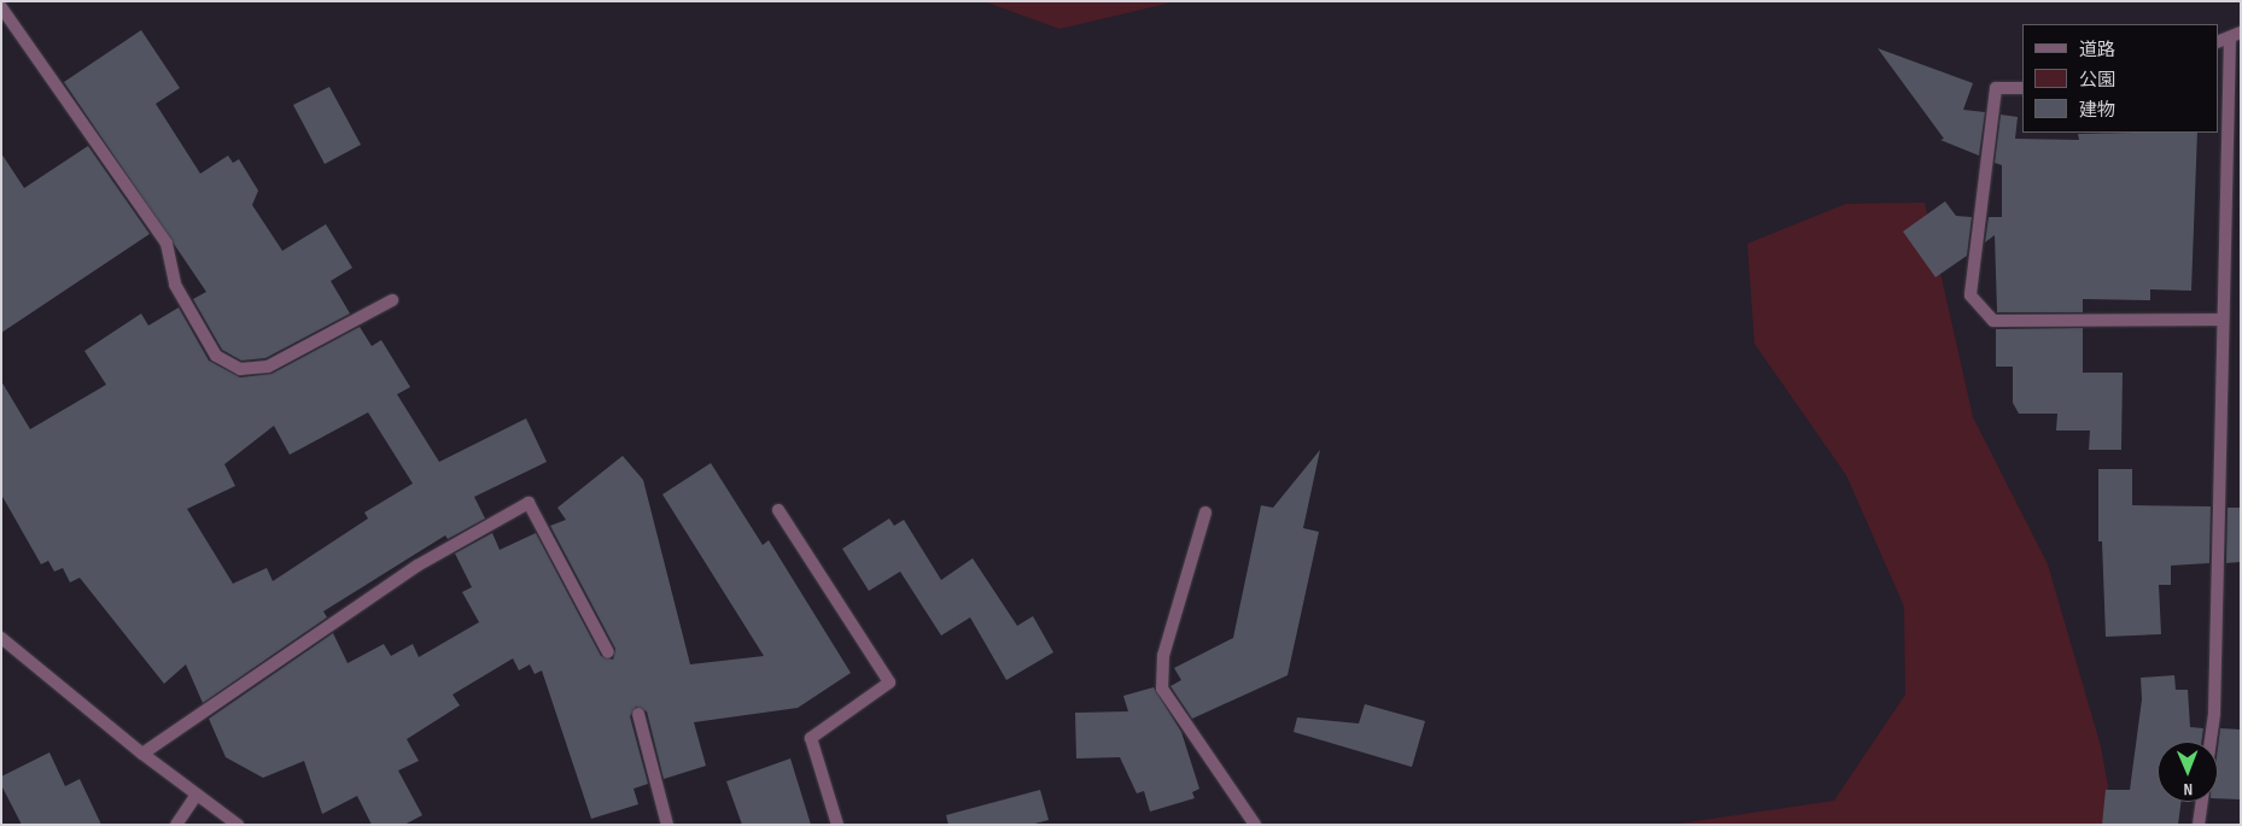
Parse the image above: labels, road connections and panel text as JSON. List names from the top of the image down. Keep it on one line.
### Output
{"legend":["道路","公園","建物"],"north":"bottom"}
